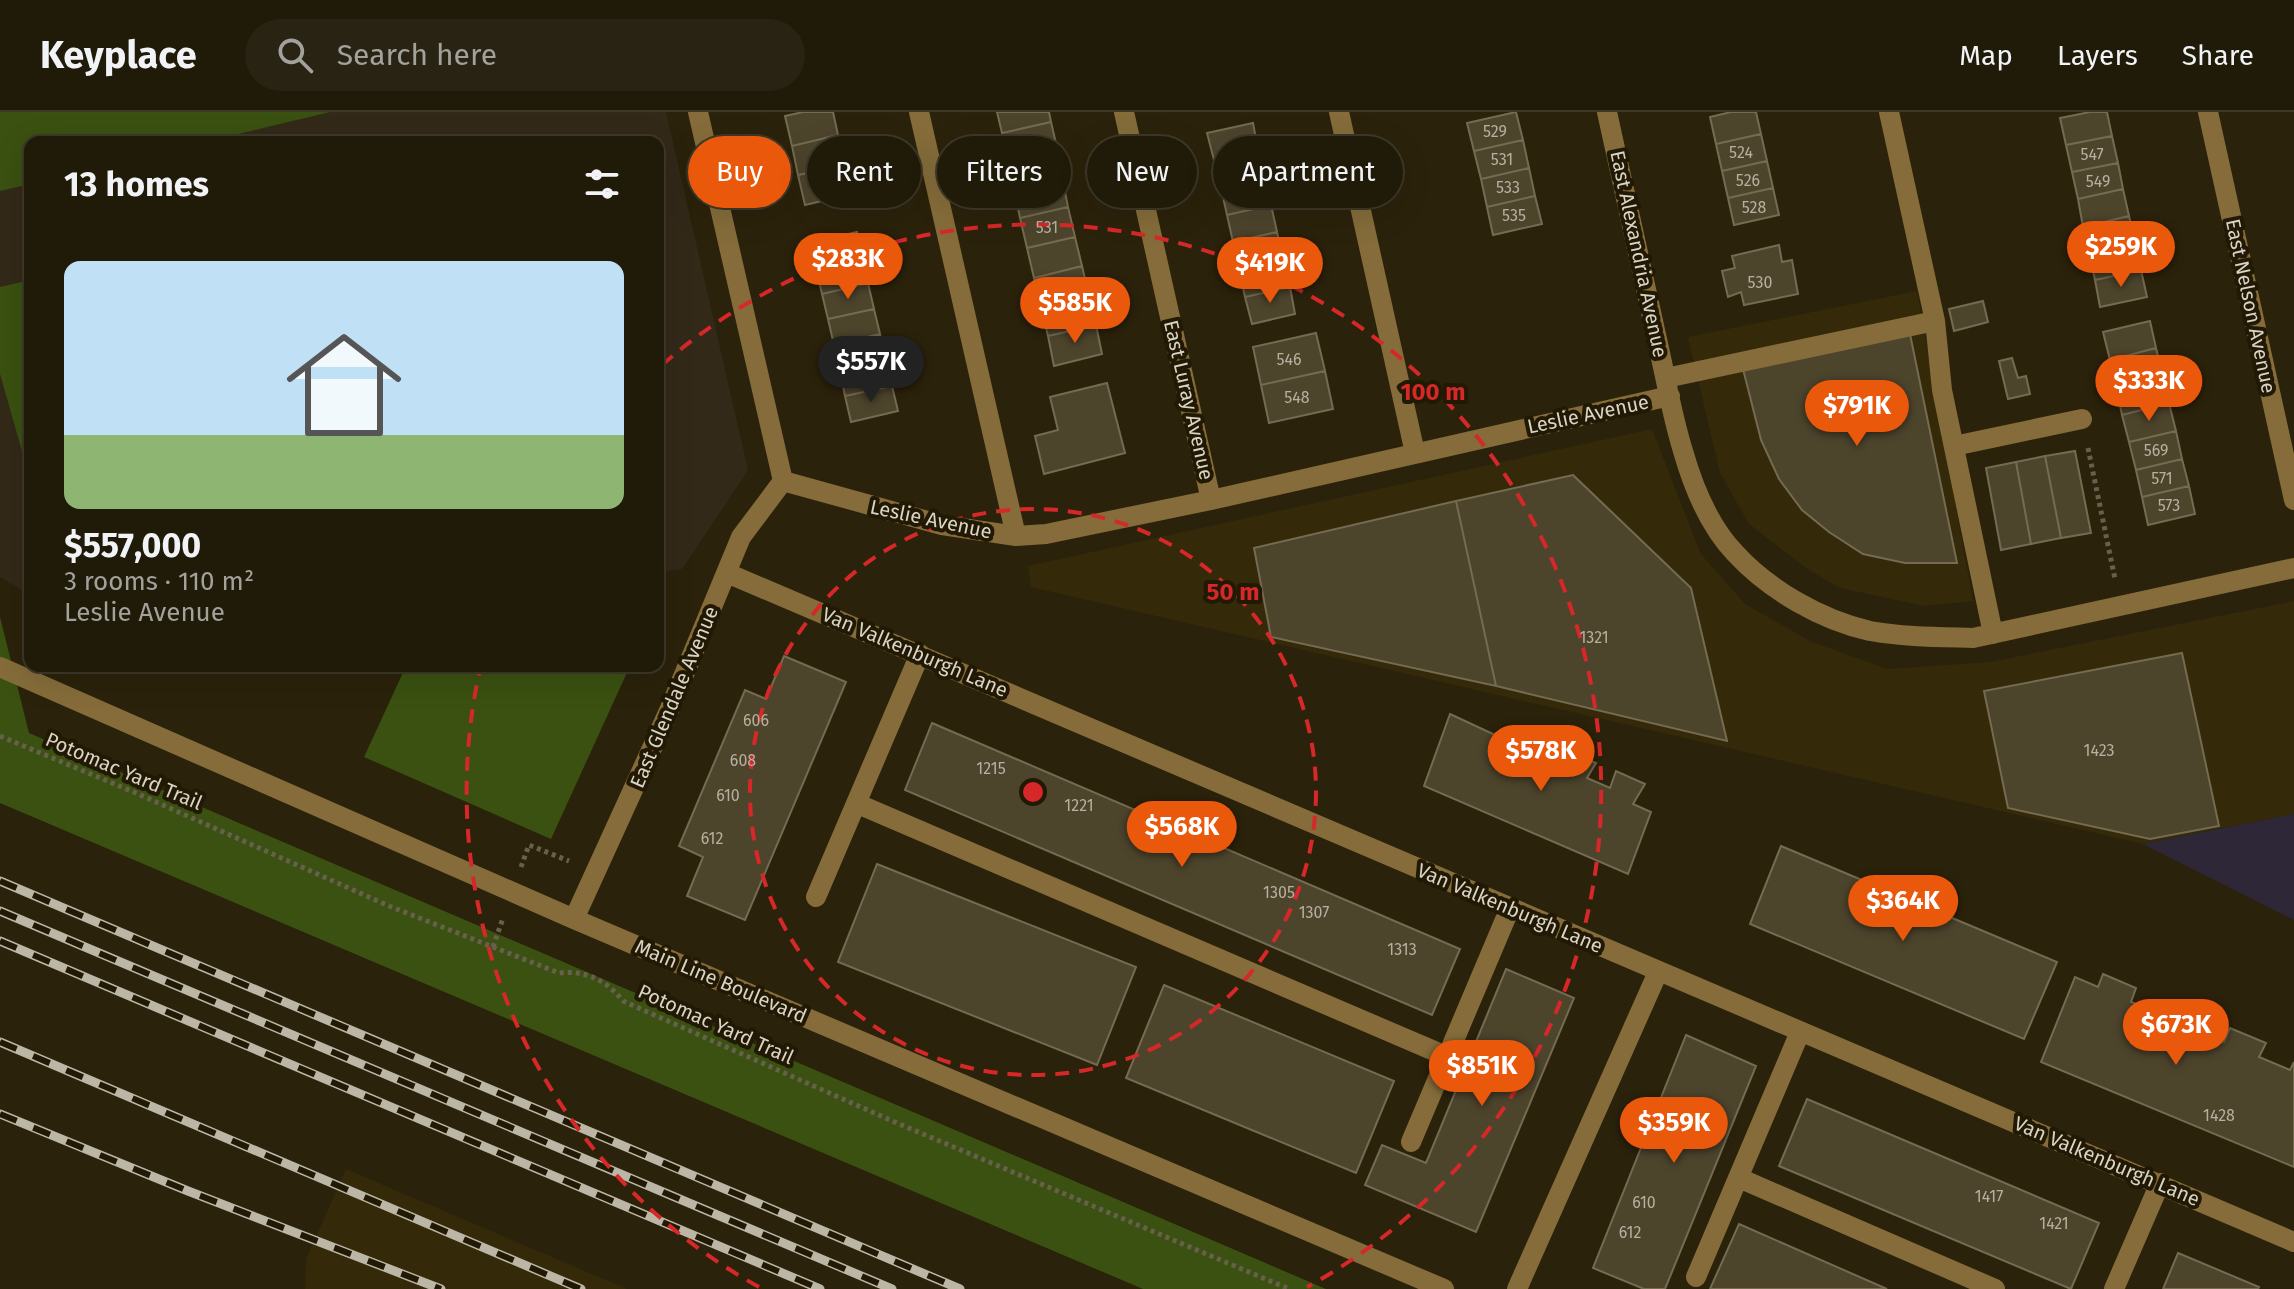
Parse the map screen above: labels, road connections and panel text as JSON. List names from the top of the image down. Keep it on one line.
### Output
{"streets":{"street":["East Alexandria Avenue","East Nelson Avenue","East Luray Avenue","Leslie Avenue","Van Valkenburgh Lane","East Glendale Avenue","Main Line Boulevard"],"path":["Potomac Yard Trail"]},"crossings":[["East Alexandria Avenue","Leslie Avenue"],["East Luray Avenue","Leslie Avenue"],["Leslie Avenue","East Glendale Avenue"],["Van Valkenburgh Lane","East Glendale Avenue"],["East Glendale Avenue","Main Line Boulevard"]],"house_numbers":["529","524","547","531","526","549","533","528","535","531","530","546","548","569","571","573","1321","606","1423","608","1215","610","1221","612","1305","1307","1313","1428","1417","610","1421","612"],"page":{"header":"Keyplace","search":"Search here","nav":["Map","Layers","Share"],"chip":["Buy","Rent","Filters","New","Apartment"],"heading":"13 homes","price":["$259K","$283K","$419K","$585K","$557K","$333K","$791K","$578K","$568K","$364K","$673K","$851K","$359K"],"list":[{"name":"$557,000","note":"3 rooms · 110 m² · Leslie Avenue"}]},"rings":["100 m","50 m"]}
